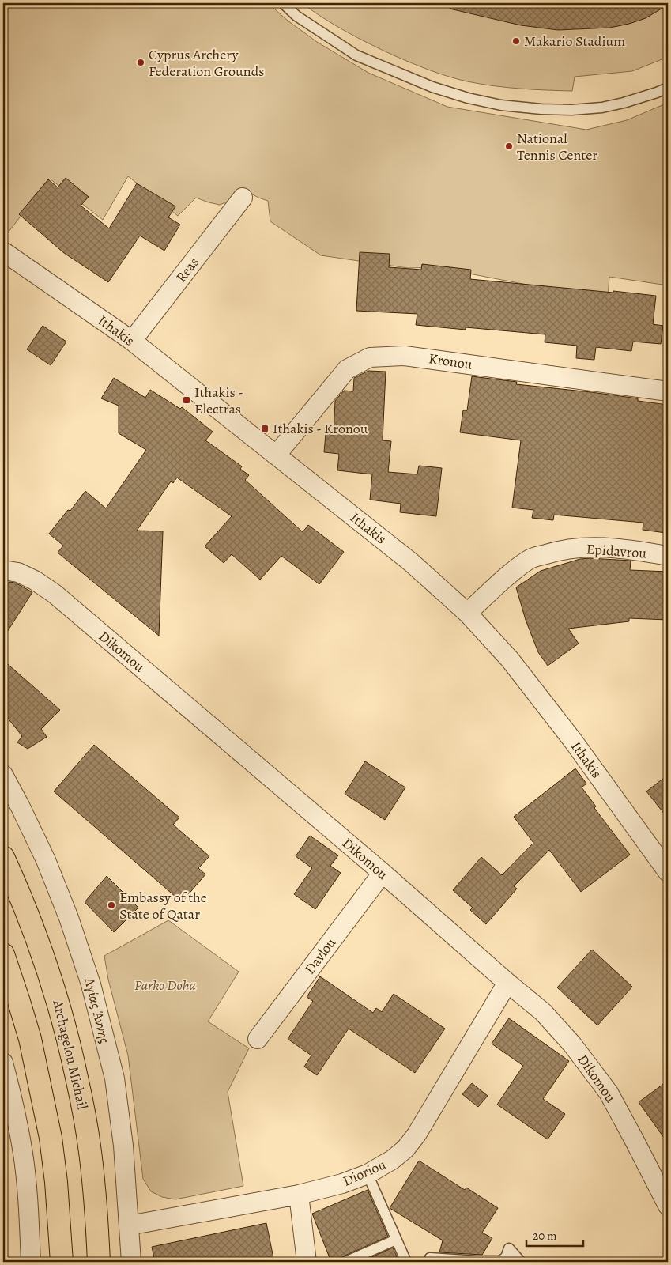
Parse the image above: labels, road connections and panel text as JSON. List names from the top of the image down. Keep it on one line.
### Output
{"streets":{"highway":["Archagelou Michail"],"street":["Reas","Ithakis","Kronou","Epidavrou","Dikomou","Davlou","Αγίας Άννης","Dioriou"]},"crossings":[["Reas","Ithakis"],["Ithakis","Kronou"],["Ithakis","Epidavrou"],["Dikomou","Davlou"],["Dikomou","Dioriou"],["Αγίας Άννης","Dioriou"]],"parks":["Parko Doha"],"places":{"other":["Makario Stadium","Cyprus Archery Federation Grounds","National Tennis Center","Embassy of the State of Qatar"],"transit":["Ithakis - Electras","Ithakis - Kronou"]},"scale_bar":"20 m"}
